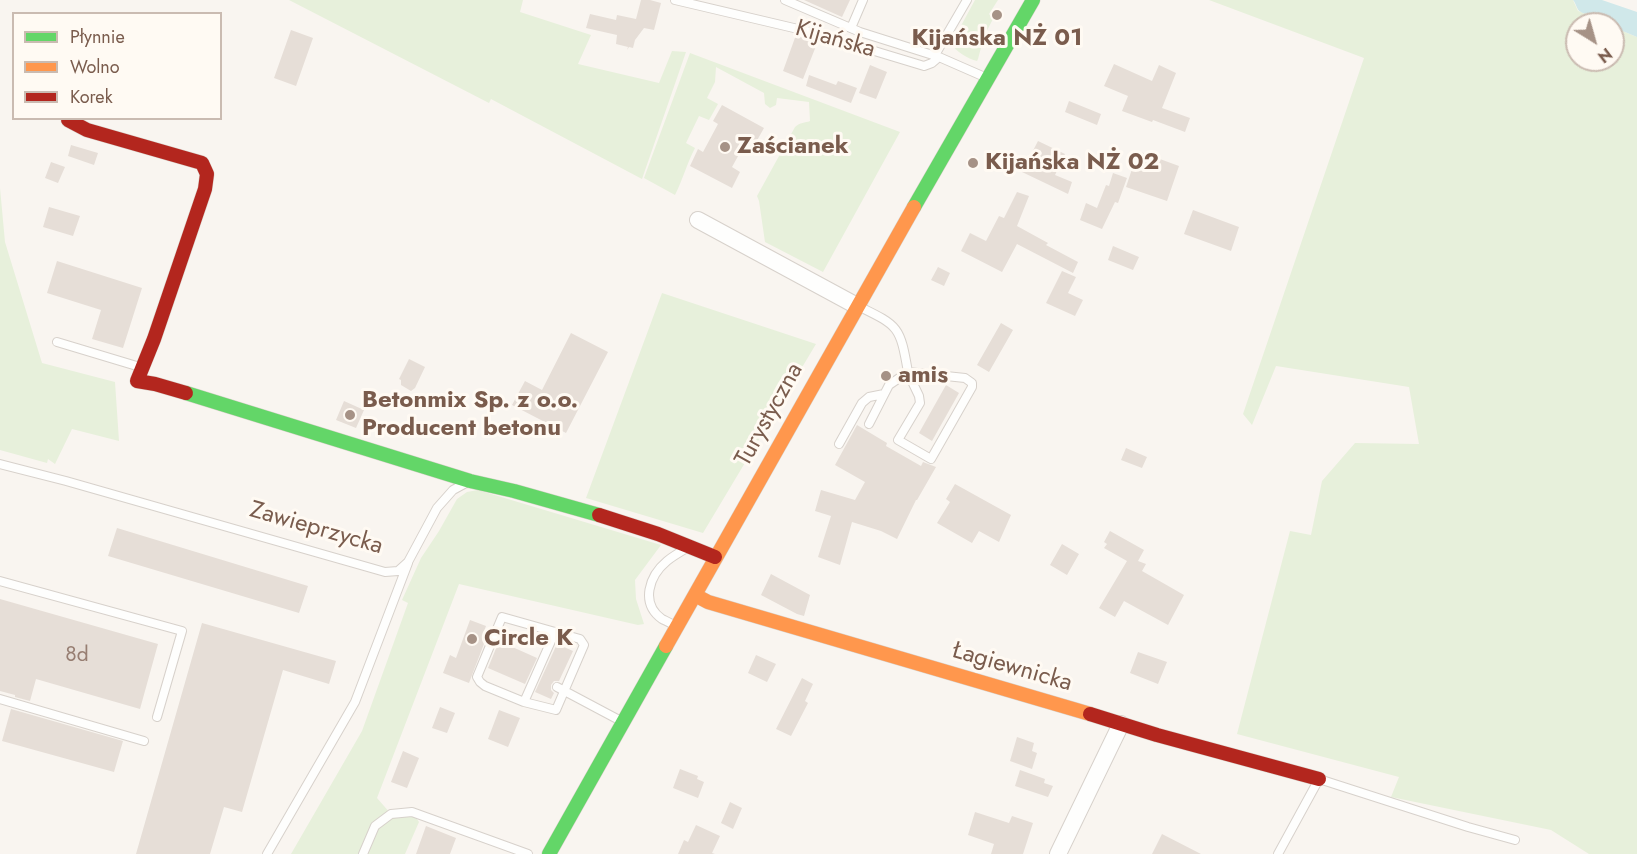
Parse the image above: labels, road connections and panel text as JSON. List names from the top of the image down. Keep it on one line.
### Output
{"streets":{"street":["Turystyczna","Łagiewnicka"],"lane":["Kijańska","Zawieprzycka"]},"crossings":[["Turystyczna","Łagiewnicka"]],"places":["Kijańska NŻ 01","Zaścianek","Kijańska NŻ 02","amis","Betonmix Sp. z o.o. Producent betonu","Circle K"],"house_numbers":["8d"],"legend":["Płynnie","Wolno","Korek"],"north":"bottom right"}
